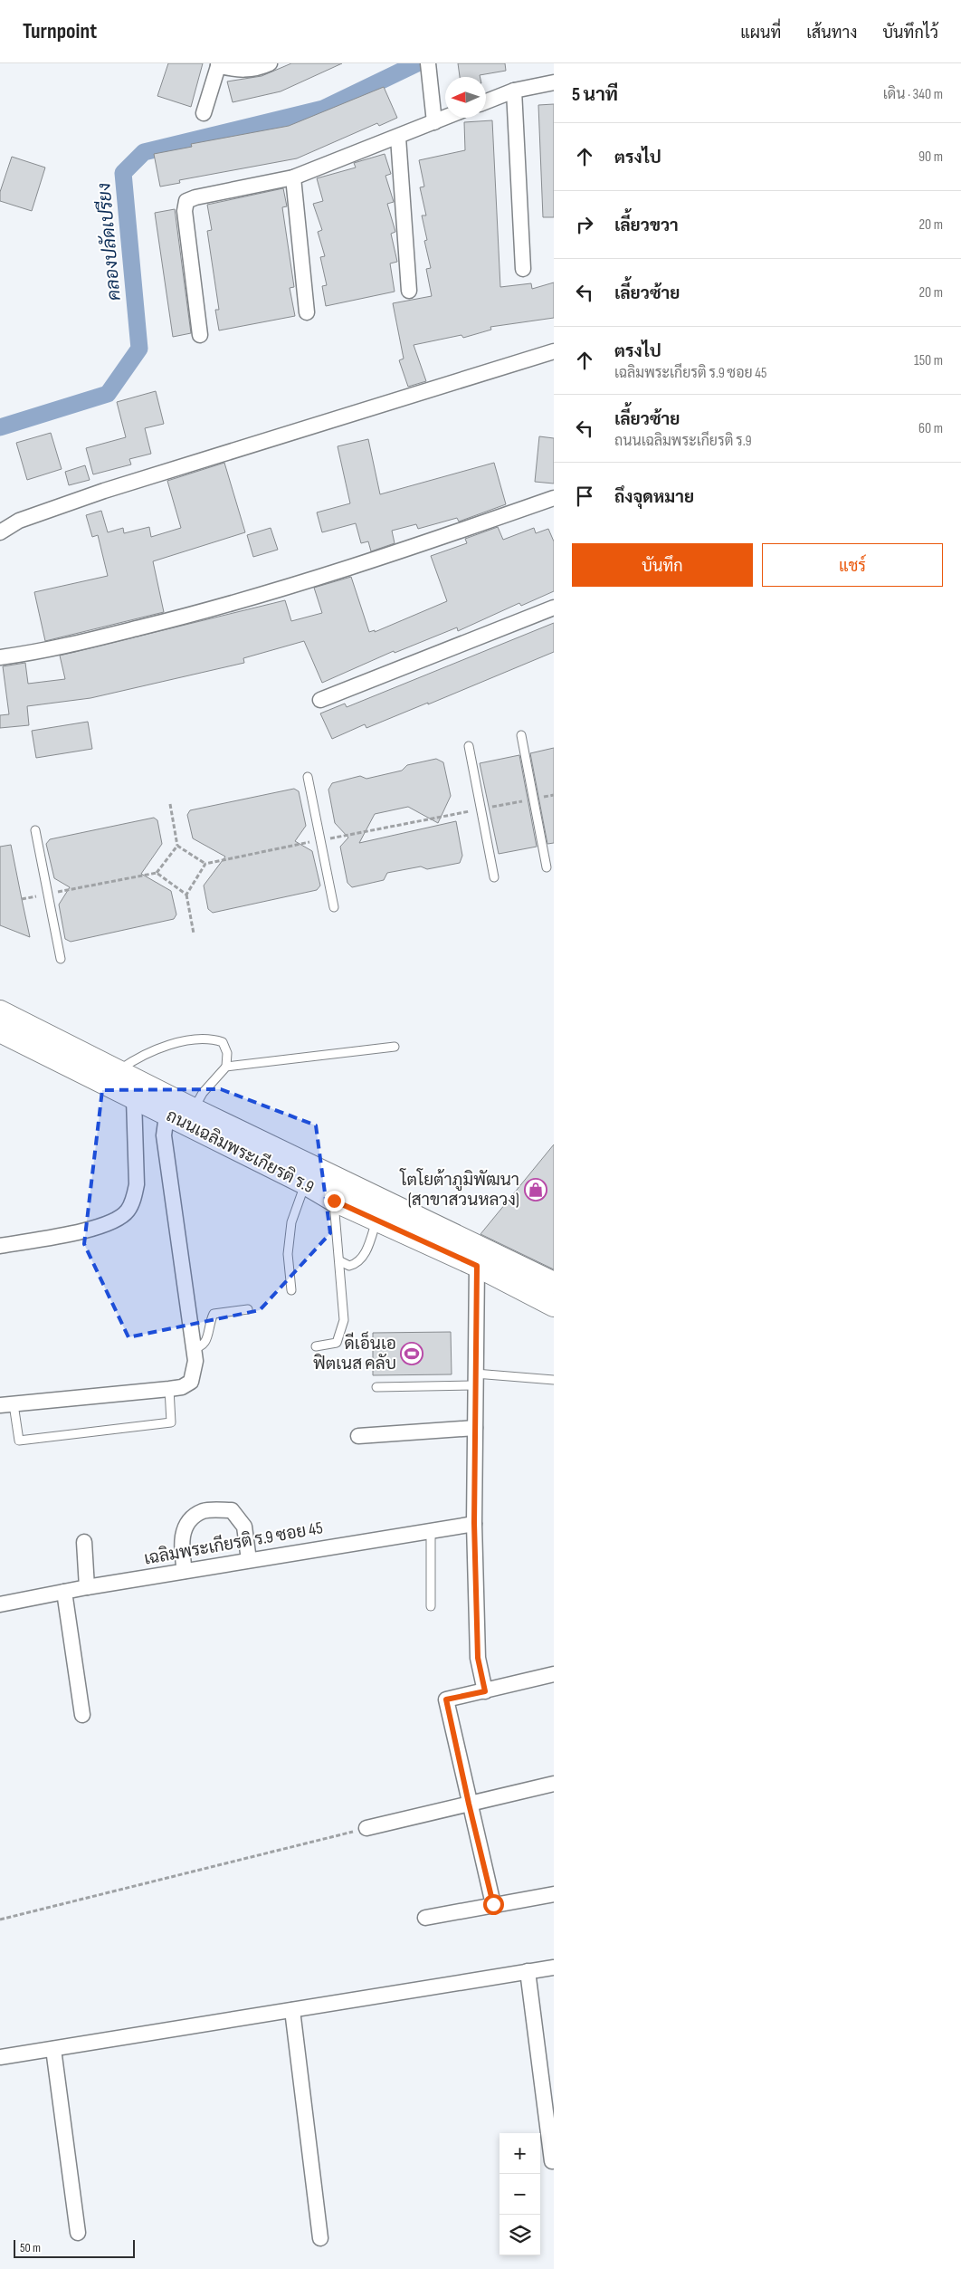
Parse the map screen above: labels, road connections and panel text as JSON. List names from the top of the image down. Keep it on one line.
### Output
{"streets":{"main road":["ถนนเฉลิมพระเกียรติ ร.9"],"street":["เฉลิมพระเกียรติ ร.9 ซอย 45"]},"water":["คลองปลัดเปรียง"],"places":{"shop":["โตโยต้าภูมิพัฒนา (สาขาสวนหลวง)"],"sports":["ดีเอ็นเอ ฟิตเนส คลับ"]},"scale_bar":"50 m","north":"left","page":{"header":"Turnpoint","nav":["แผนที่","เส้นทาง","บันทึกไว้"],"heading":["5 นาที","เดิน · 340 m"],"list":[["ตรงไป","90 m"],["เลี้ยวขวา","20 m"],["เลี้ยวซ้าย","20 m"],["ตรงไป","เฉลิมพระเกียรติ ร.9 ซอย 45","150 m"],["เลี้ยวซ้าย","ถนนเฉลิมพระเกียรติ ร.9","60 m"],"ถึงจุดหมาย"],"buttons":["บันทึก","แชร์"],"map_buttons":["+","−"],"scale":"50 m"}}
